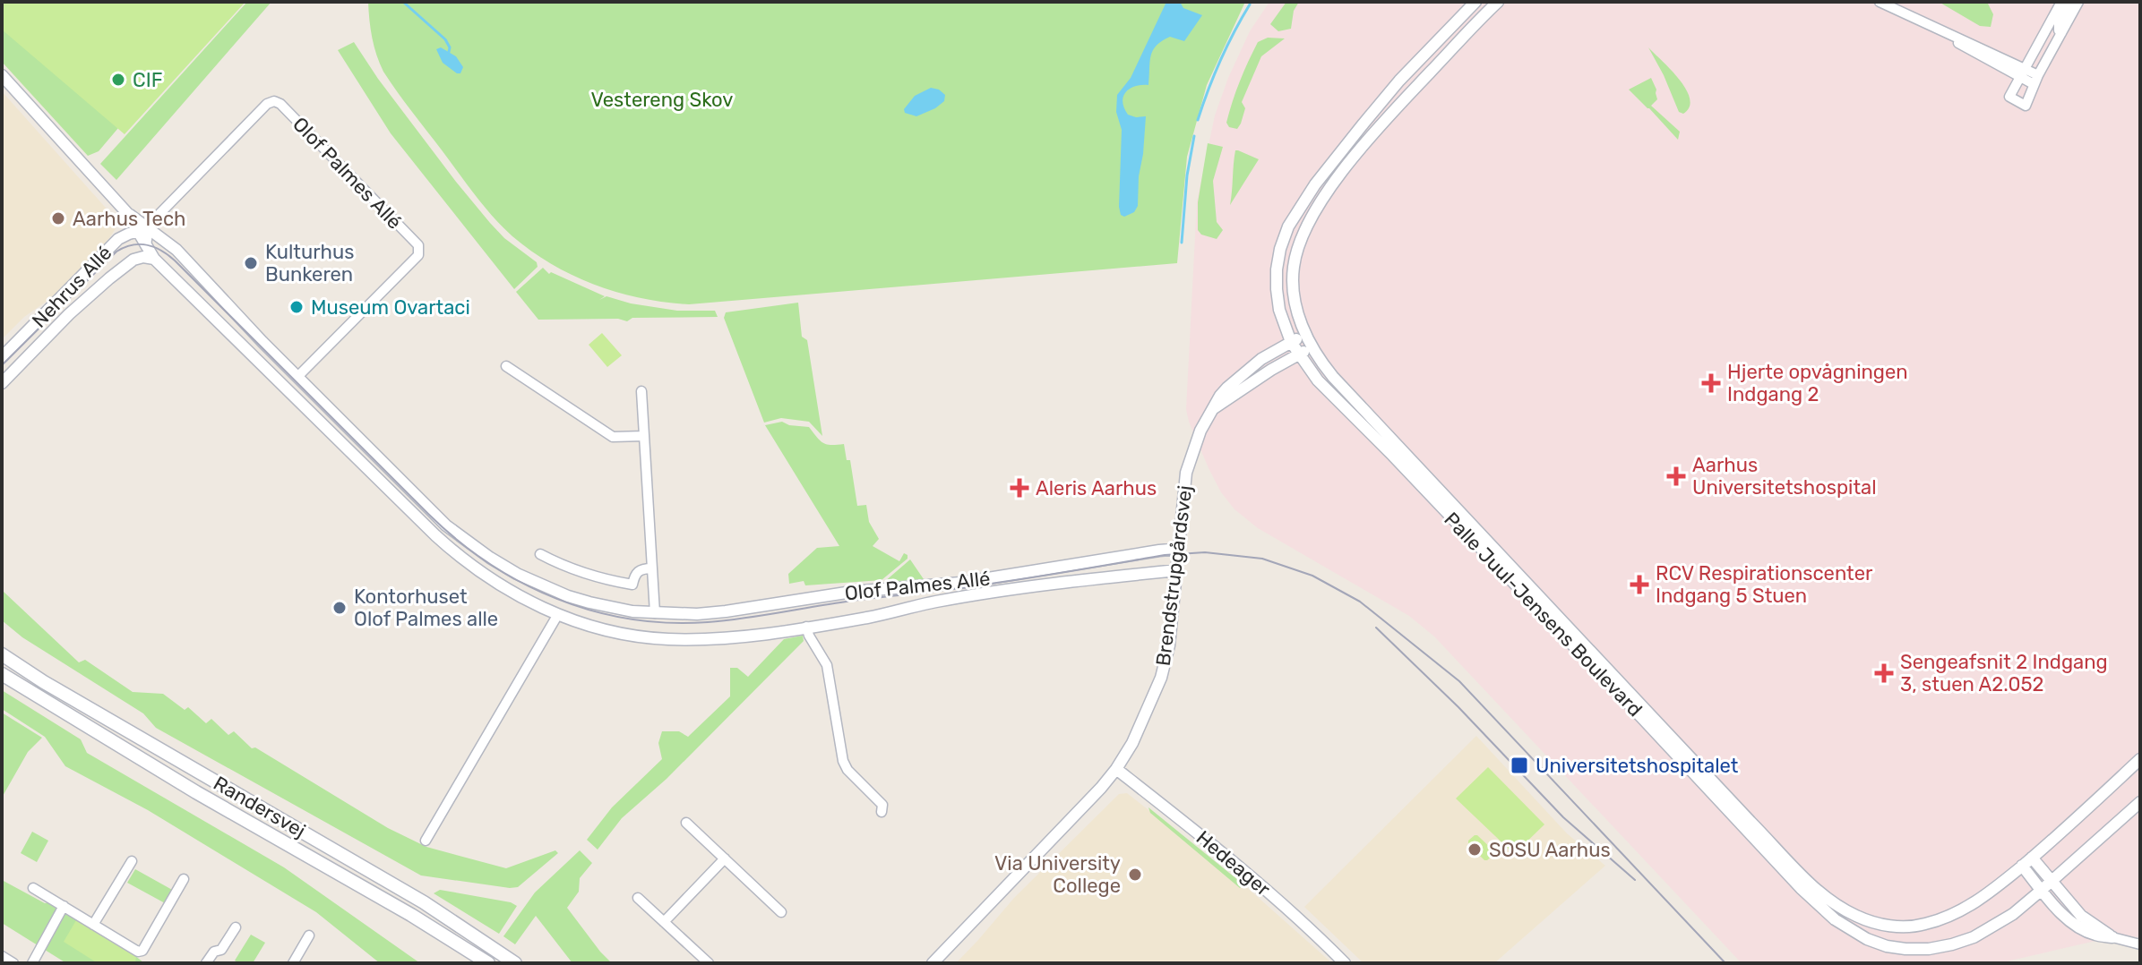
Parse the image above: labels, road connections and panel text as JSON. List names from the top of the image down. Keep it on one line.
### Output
{"streets":{"main road":["Randersvej"],"street":["Olof Palmes Allé","Nehrus Allé","Brendstrupgårdsvej","Palle Juul-Jensens Boulevard","Hedeager"]},"crossings":[["Olof Palmes Allé","Nehrus Allé"],["Olof Palmes Allé","Brendstrupgårdsvej"],["Brendstrupgårdsvej","Palle Juul-Jensens Boulevard"],["Brendstrupgårdsvej","Hedeager"]],"parks":["Vestereng Skov"],"places":{"other":["CIF","Aarhus Tech","Kulturhus Bunkeren","Museum Ovartaci","Kontorhuset Olof Palmes alle","SOSU Aarhus","Via University College"],"health":["Hjerte opvågningen Indgang 2","Aarhus Universitetshospital","Aleris Aarhus","RCV Respirationscenter Indgang 5 Stuen","Sengeafsnit 2 Indgang 3, stuen A2.052"],"transit":["Universitetshospitalet"]}}
